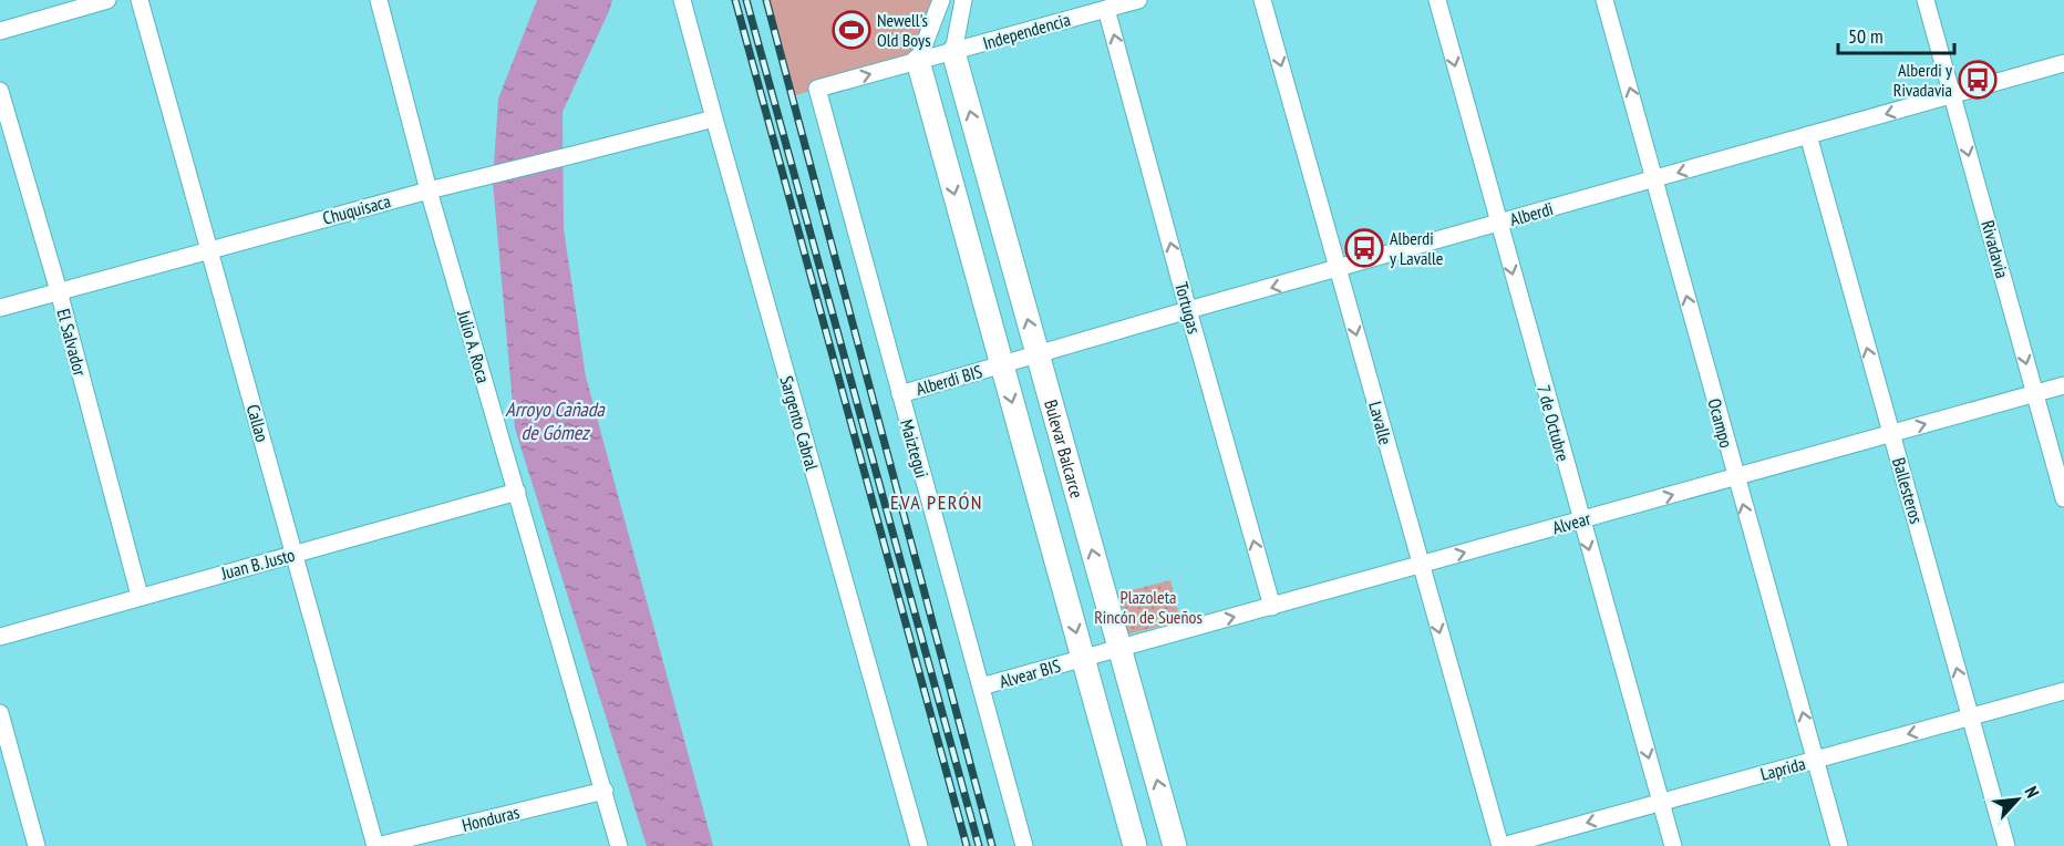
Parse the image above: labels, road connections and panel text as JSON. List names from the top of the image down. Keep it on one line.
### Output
{"streets":{"main road":["Bulevar Balcarce"],"street":["Independencia","Chuquisaca","Alberdi","Rivadavia","Tortugas","El Salvador","Julio A. Roca","Alberdi BIS","Callao","Sargento Cabral","Lavalle","7 de Octubre","Ocampo","Maiztegui","Ballesteros","Alvear","Juan B. Justo","Alvear BIS","Laprida","Honduras"]},"crossings":[["Independencia","Tortugas"],["Independencia","Maiztegui"],["Independencia","Bulevar Balcarce"],["Chuquisaca","El Salvador"],["Chuquisaca","Julio A. Roca"],["Chuquisaca","Callao"],["Chuquisaca","Sargento Cabral"],["Alberdi","Rivadavia"],["Alberdi","Tortugas"],["Alberdi","Alberdi BIS"],["Alberdi","Lavalle"],["Alberdi","7 de Octubre"],["Alberdi","Ocampo"],["Alberdi","Bulevar Balcarce"],["Alberdi","Ballesteros"],["Rivadavia","Alvear"],["Tortugas","Alvear"],["El Salvador","Juan B. Justo"],["Julio A. Roca","Juan B. Justo"],["Julio A. Roca","Honduras"],["Alberdi BIS","Maiztegui"],["Alberdi BIS","Bulevar Balcarce"],["Callao","Juan B. Justo"],["Callao","Honduras"],["Lavalle","Alvear"],["Lavalle","Laprida"],["7 de Octubre","Alvear"],["7 de Octubre","Laprida"],["Ocampo","Alvear"],["Ocampo","Laprida"],["Maiztegui","Alvear BIS"],["Bulevar Balcarce","Alvear"],["Bulevar Balcarce","Alvear BIS"],["Ballesteros","Alvear"],["Ballesteros","Laprida"],["Alvear","Alvear BIS"]],"one_way":["Alberdi","Rivadavia","Tortugas","Lavalle","7 de Octubre","Ocampo","Ballesteros","Alvear","Laprida"],"districts":["EVA PERÓN"],"water":["Arroyo Cañada de Gómez"],"parks":["Plazoleta Rincón de Sueños"],"places":{"sports":["Newell's Old Boys"],"bus stop":["Alberdi y Rivadavia","Alberdi y Lavalle"]},"scale_bar":"50 m","north":"top right"}
